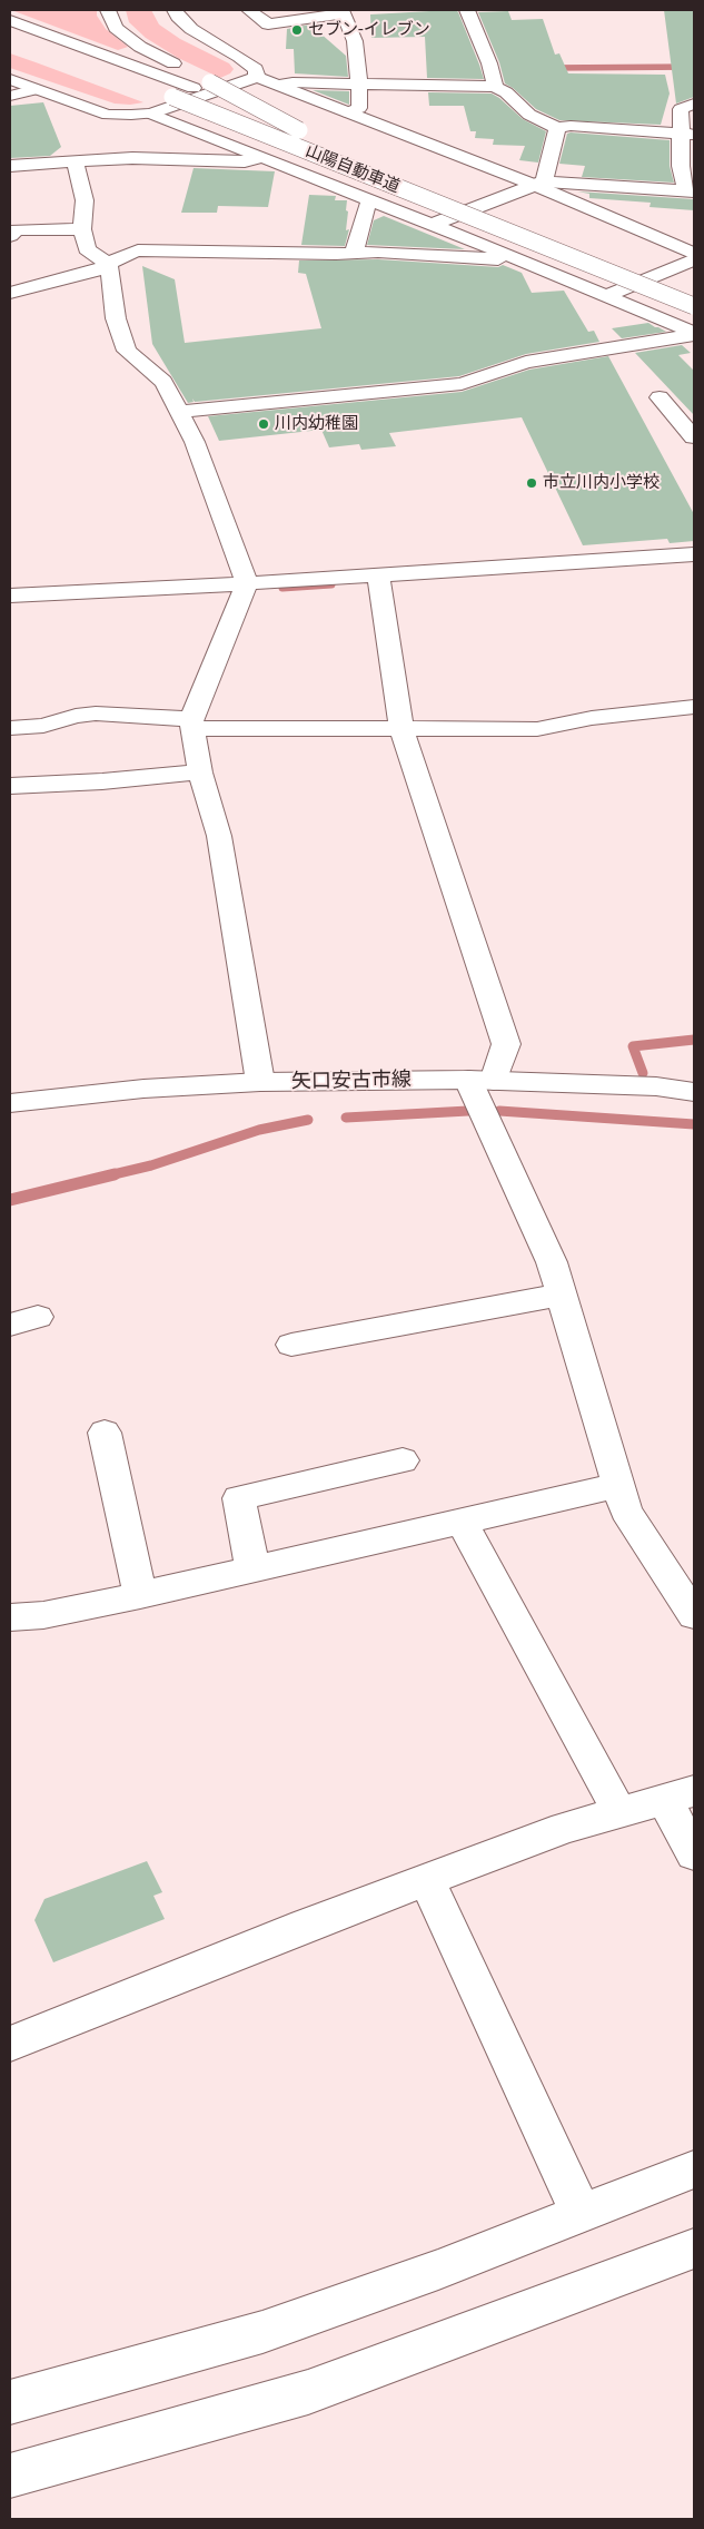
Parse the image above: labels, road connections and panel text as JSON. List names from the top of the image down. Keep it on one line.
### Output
{"streets":{"main road":["山陽自動車道","矢口安古市線"]},"places":["セブン-イレブン","川内幼稚園","市立川内小学校"]}
